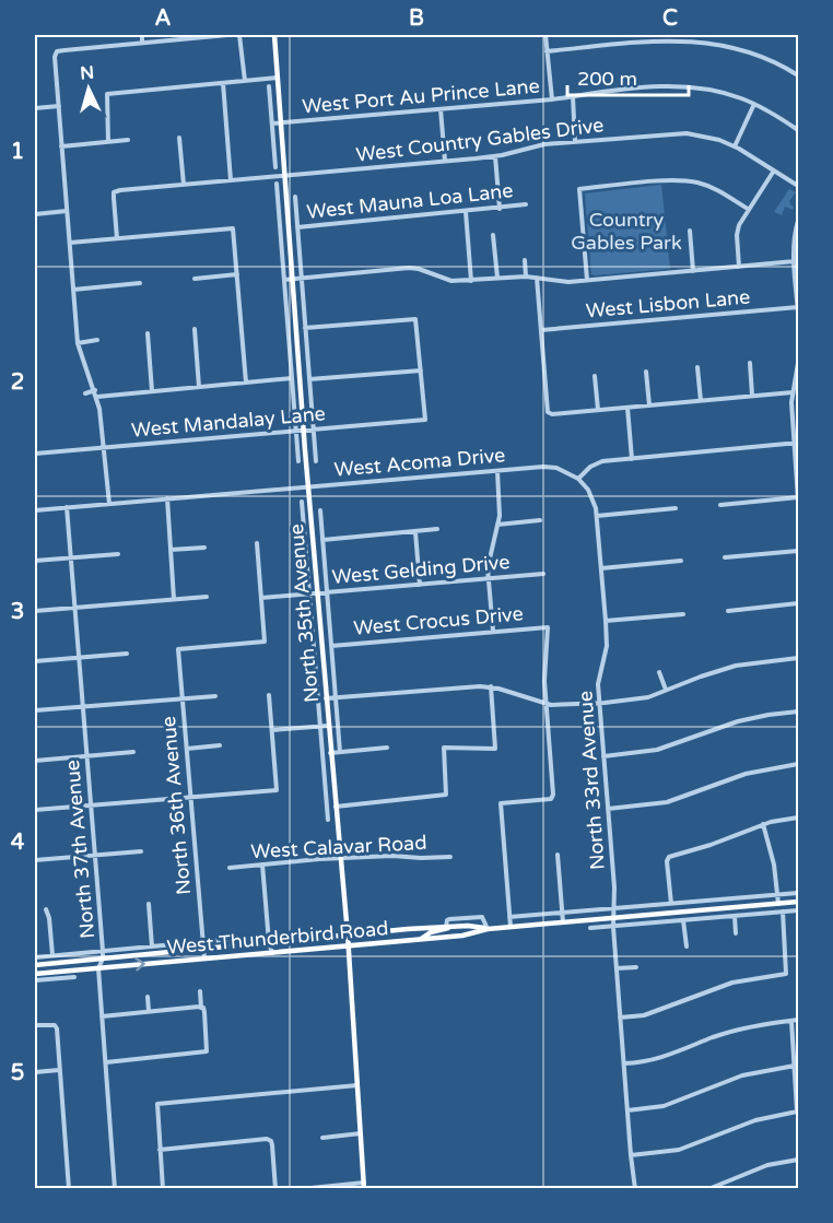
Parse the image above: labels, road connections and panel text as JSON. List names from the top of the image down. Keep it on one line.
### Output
{"streets":{"main road":["North 35th Avenue","West Thunderbird Road"],"street":["West Port Au Prince Lane","West Country Gables Drive","West Mauna Loa Lane","West Lisbon Lane","West Mandalay Lane","West Acoma Drive","West Gelding Drive","West Crocus Drive","North 33rd Avenue","North 36th Avenue","West Calavar Road","North 37th Avenue"]},"crossings":[["West Port Au Prince Lane","North 35th Avenue"],["West Country Gables Drive","North 35th Avenue"],["West Mandalay Lane","North 35th Avenue"],["West Acoma Drive","North 35th Avenue"],["West Acoma Drive","North 33rd Avenue"],["West Acoma Drive","North 37th Avenue"],["West Gelding Drive","North 35th Avenue"],["West Gelding Drive","North 36th Avenue"],["North 35th Avenue","West Crocus Drive"],["North 35th Avenue","West Calavar Road"],["North 35th Avenue","West Thunderbird Road"],["North 33rd Avenue","West Thunderbird Road"],["North 36th Avenue","West Thunderbird Road"],["North 37th Avenue","West Thunderbird Road"]],"parks":["Country Gables Park"],"scale_bar":"200 m","north":"top","grid":{"columns":["A","B","C"],"rows":["1","2","3","4","5"]}}
